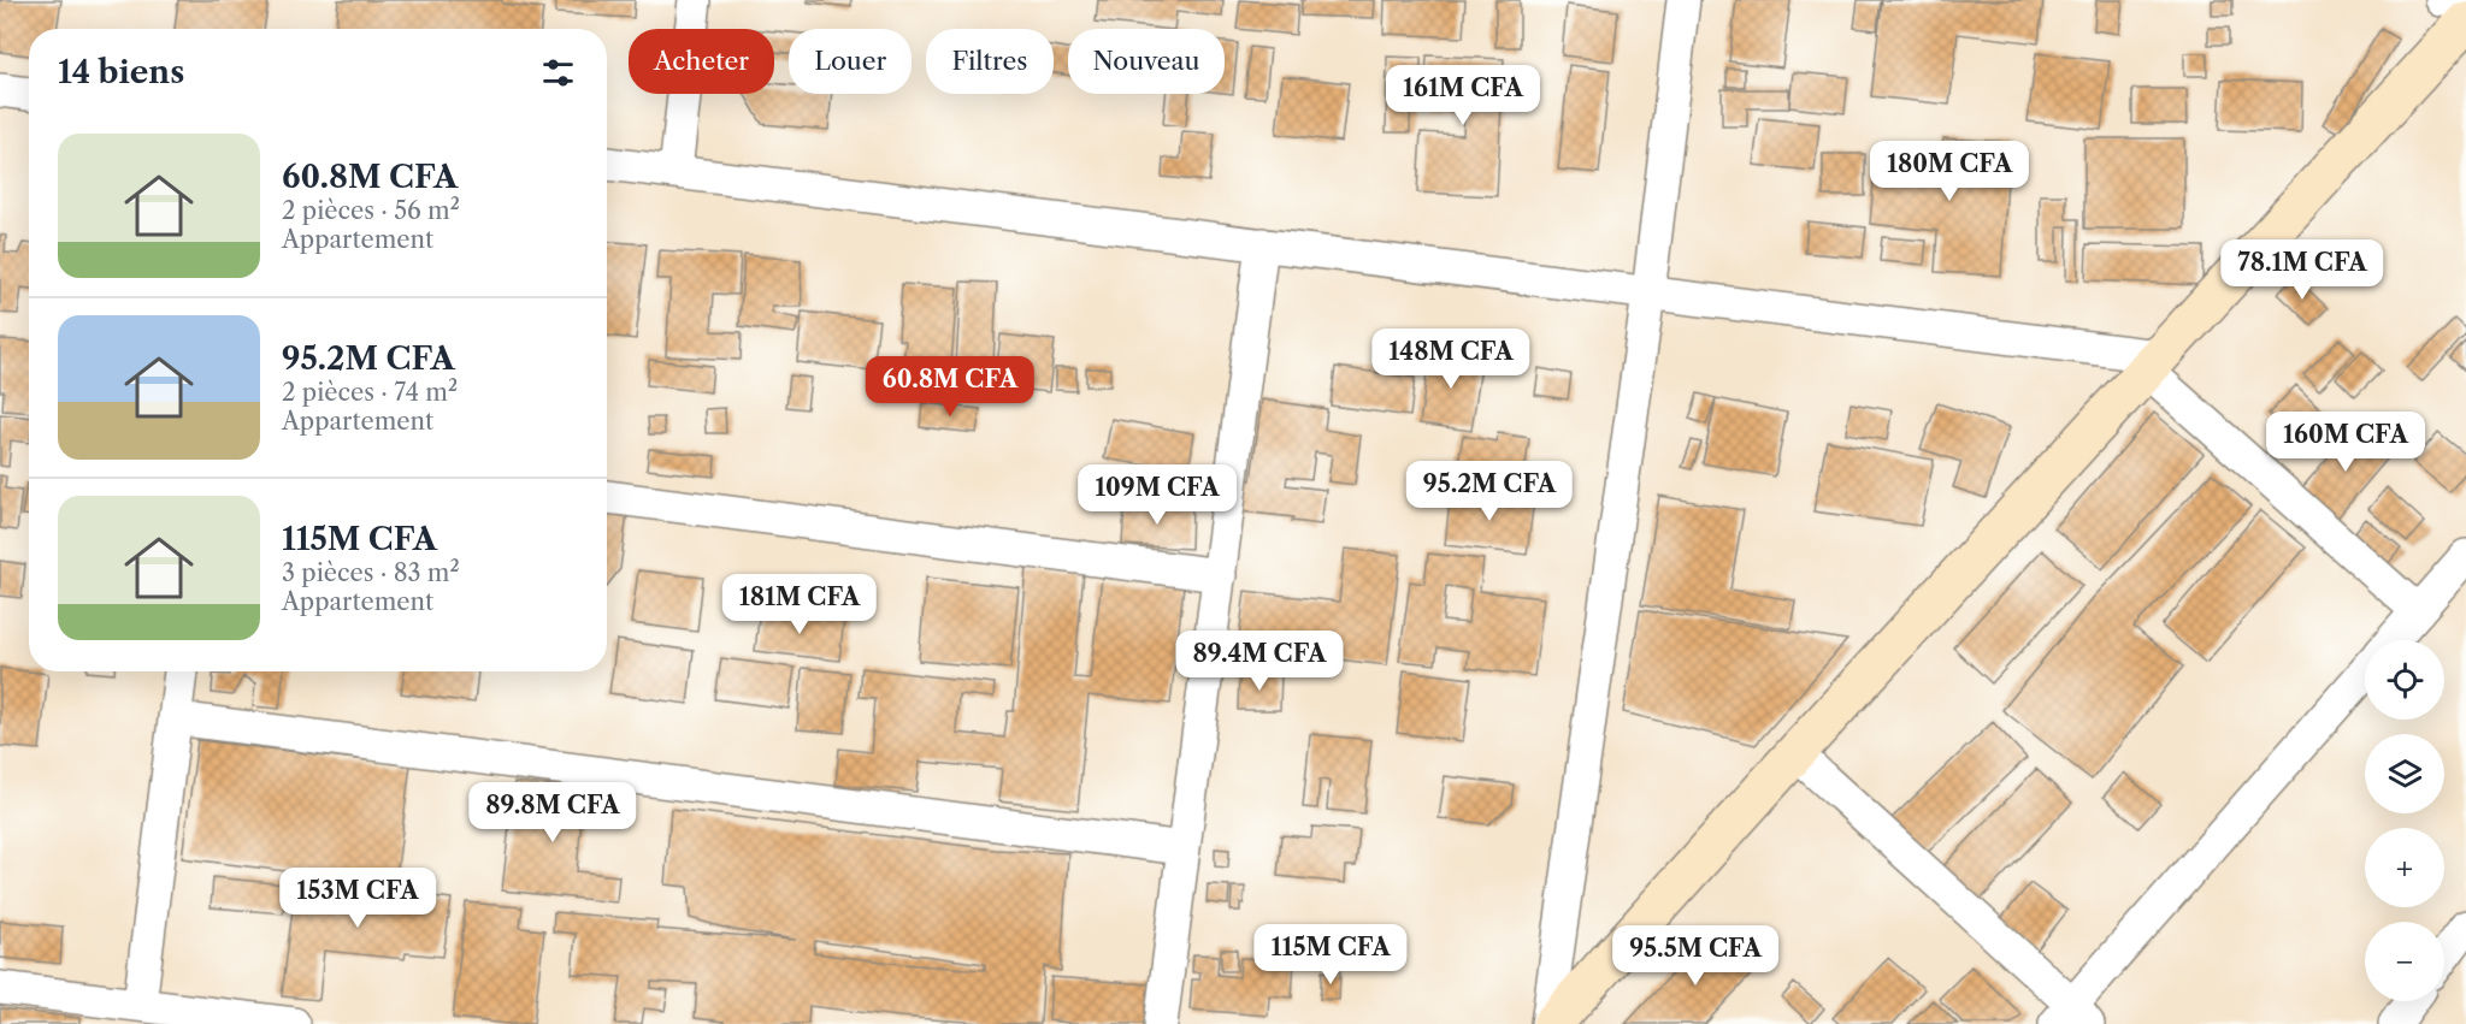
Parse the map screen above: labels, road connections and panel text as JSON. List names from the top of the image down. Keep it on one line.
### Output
{"page":{"chip":["Acheter","Louer","Filtres","Nouveau"],"heading":"14 biens","price":["161M CFA","180M CFA","78.1M CFA","148M CFA","60.8M CFA","160M CFA","95.2M CFA","109M CFA","181M CFA","89.4M CFA","89.8M CFA","153M CFA","115M CFA","95.5M CFA"],"list":[{"name":"60.8M CFA","note":"2 pièces · 56 m² · Appartement"},{"name":"95.2M CFA","note":"2 pièces · 74 m² · Appartement"},{"name":"115M CFA","note":"3 pièces · 83 m² · Appartement"}],"map_buttons":["+","−"]}}
